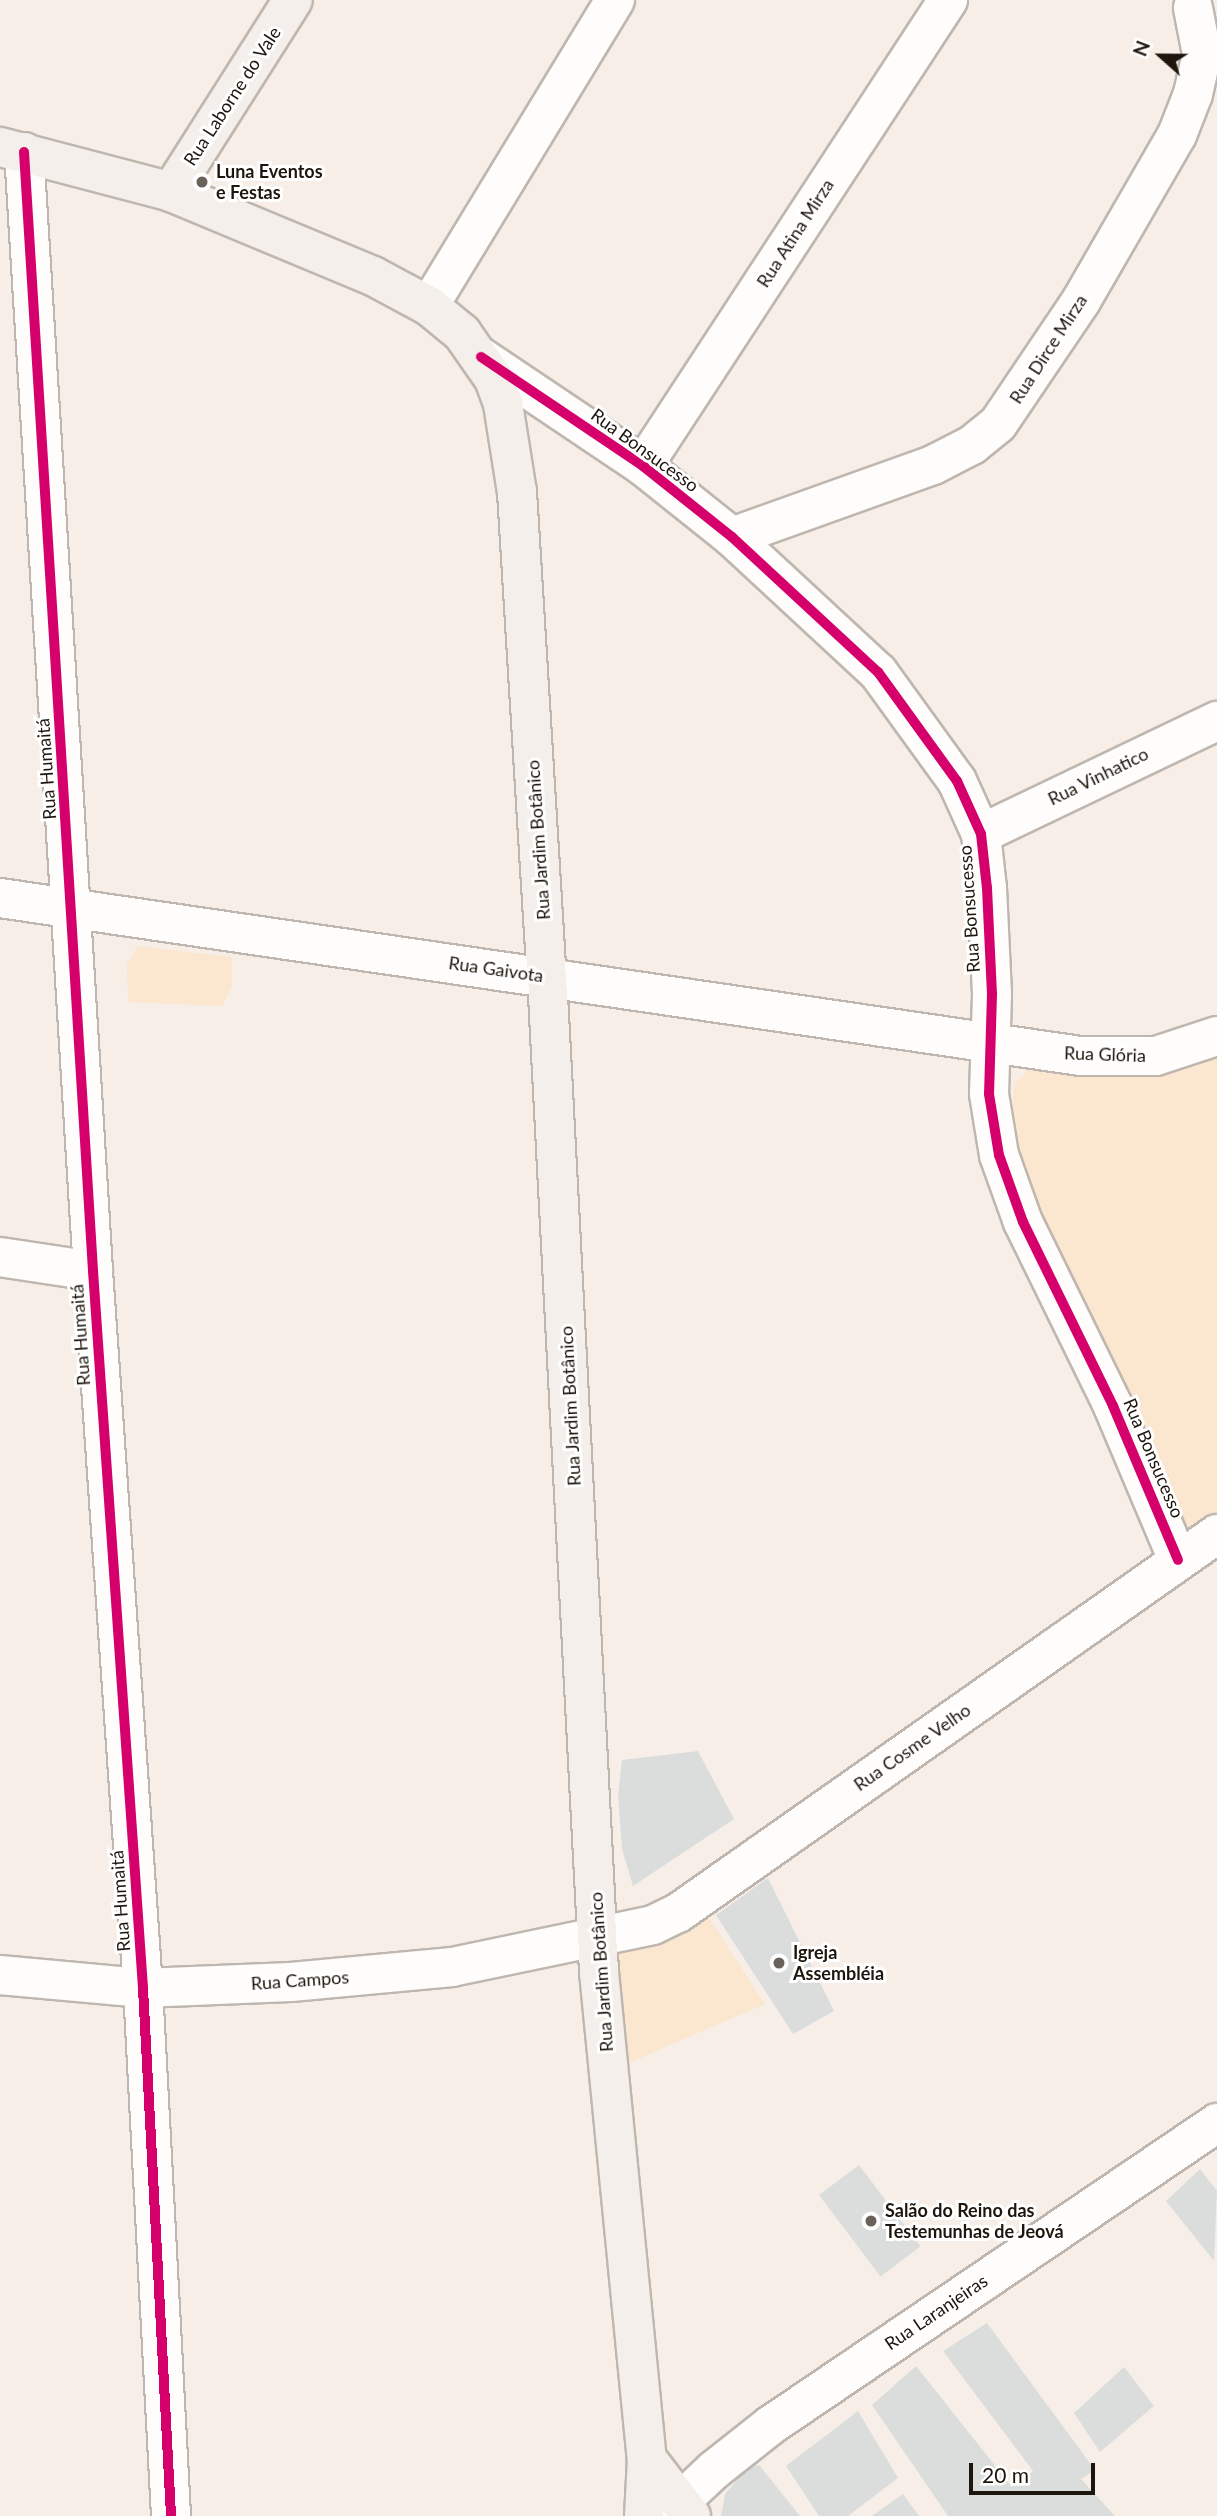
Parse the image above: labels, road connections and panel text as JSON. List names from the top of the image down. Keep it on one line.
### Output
{"streets":{"main road":["Rua Laborne do Vale","Rua Jardim Botânico"],"street":["Rua Atina Mirza","Rua Dirce Mirza","Rua Bonsucesso","Rua Humaitá","Rua Vinhatico","Rua Gaivota","Rua Glória","Rua Cosme Velho","Rua Campos","Rua Laranjeiras"]},"crossings":[["Rua Laborne do Vale","Rua Jardim Botânico"],["Rua Atina Mirza","Rua Bonsucesso"],["Rua Dirce Mirza","Rua Bonsucesso"],["Rua Bonsucesso","Rua Vinhatico"],["Rua Bonsucesso","Rua Jardim Botânico"],["Rua Bonsucesso","Rua Gaivota"],["Rua Bonsucesso","Rua Glória"],["Rua Bonsucesso","Rua Cosme Velho"],["Rua Humaitá","Rua Jardim Botânico"],["Rua Humaitá","Rua Gaivota"],["Rua Humaitá","Rua Campos"],["Rua Jardim Botânico","Rua Gaivota"],["Rua Jardim Botânico","Rua Cosme Velho"],["Rua Jardim Botânico","Rua Campos"],["Rua Gaivota","Rua Glória"],["Rua Cosme Velho","Rua Campos"]],"places":["Luna Eventos e Festas","Igreja Assembléia","Salão do Reino das Testemunhas de Jeová"],"scale_bar":"20 m","north":"left"}
